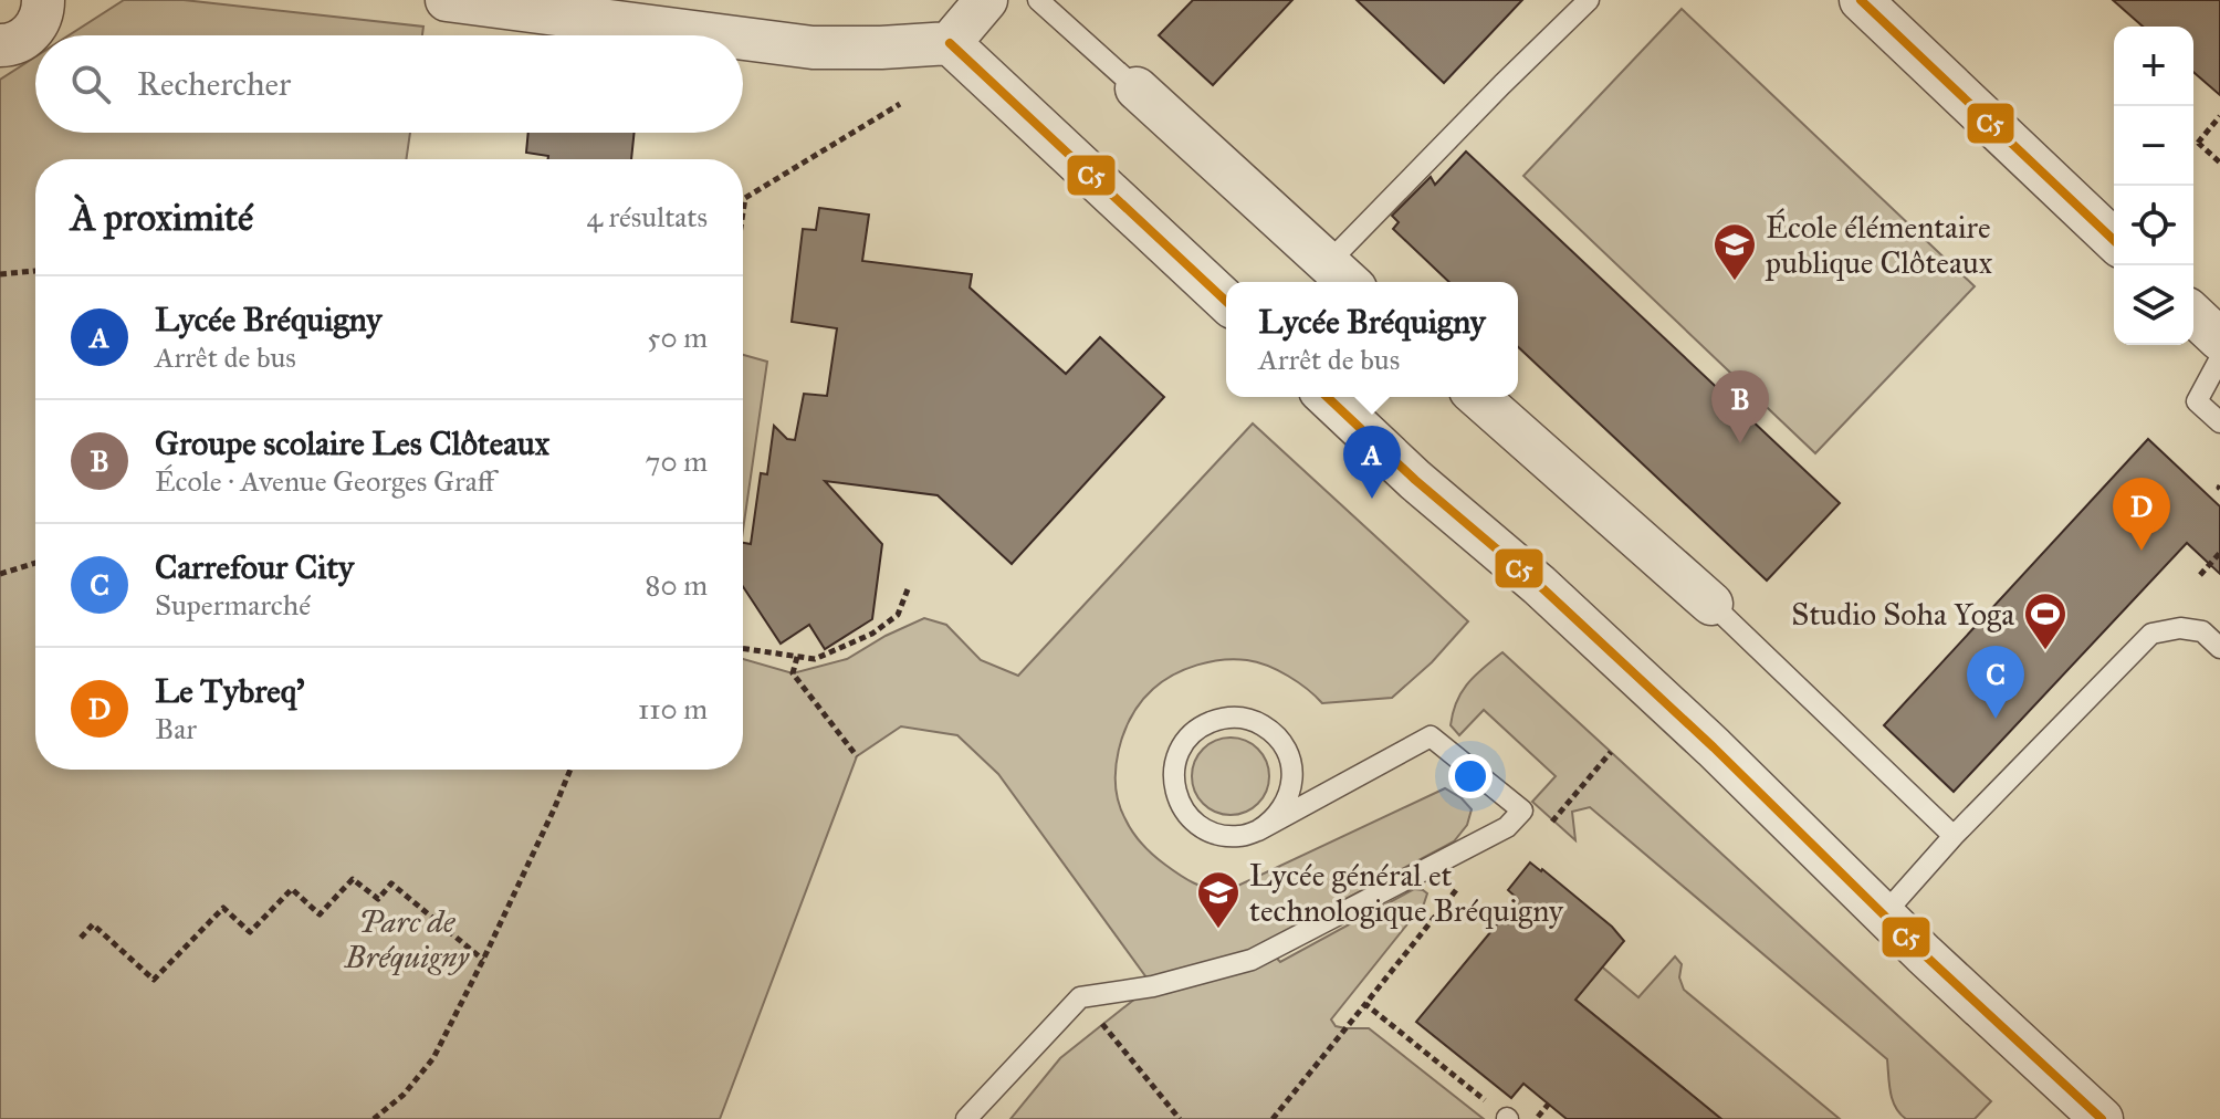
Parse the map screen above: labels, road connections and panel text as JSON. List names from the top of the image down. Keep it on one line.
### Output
{"parks":["Parc de Bréquigny"],"places":{"school or university":["École élémentaire publique Clôteaux","Lycée général et technologique Bréquigny"],"sports":["Studio Soha Yoga"]},"lines":["transit line C5"],"page":{"map_buttons":["+","−"],"search":"Rechercher","heading":["À proximité","4 résultats"],"list":[{"mark":"A","name":"Lycée Bréquigny","note":"Arrêt de bus","value":"50 m"},{"mark":"B","name":"Groupe scolaire Les Clôteaux","note":"École · Avenue Georges Graff","value":"70 m"},{"mark":"C","name":"Carrefour City","note":"Supermarché","value":"80 m"},{"mark":"D","name":"Le Tybreq'","note":"Bar","value":"110 m"}],"popup":["Lycée Bréquigny","Arrêt de bus"],"pins":["B","A","D","C"]}}
